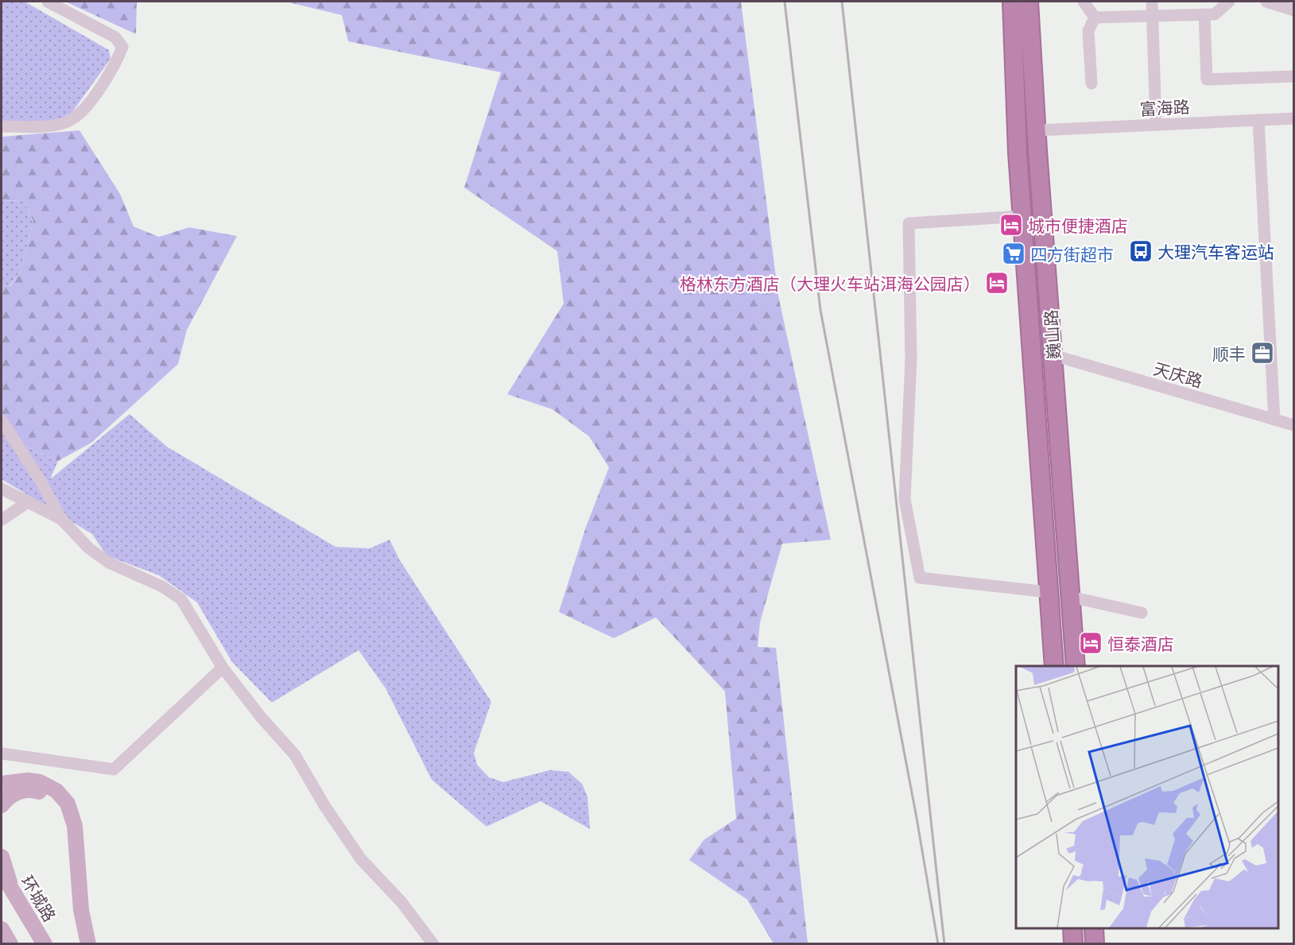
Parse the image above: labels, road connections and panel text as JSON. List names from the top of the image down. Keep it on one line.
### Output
{"streets":{"highway":["巍山路"],"main road":["环城路"],"street":["富海路","天庆路"]},"crossings":[["富海路","巍山路"],["巍山路","天庆路"]],"places":{"hotel":["城市便捷酒店","格林东方酒店（大理火车站洱海公园店）","恒泰酒店"],"bus stop":["大理汽车客运站"],"supermarket":["四方街超市"],"office":["顺丰"]}}
